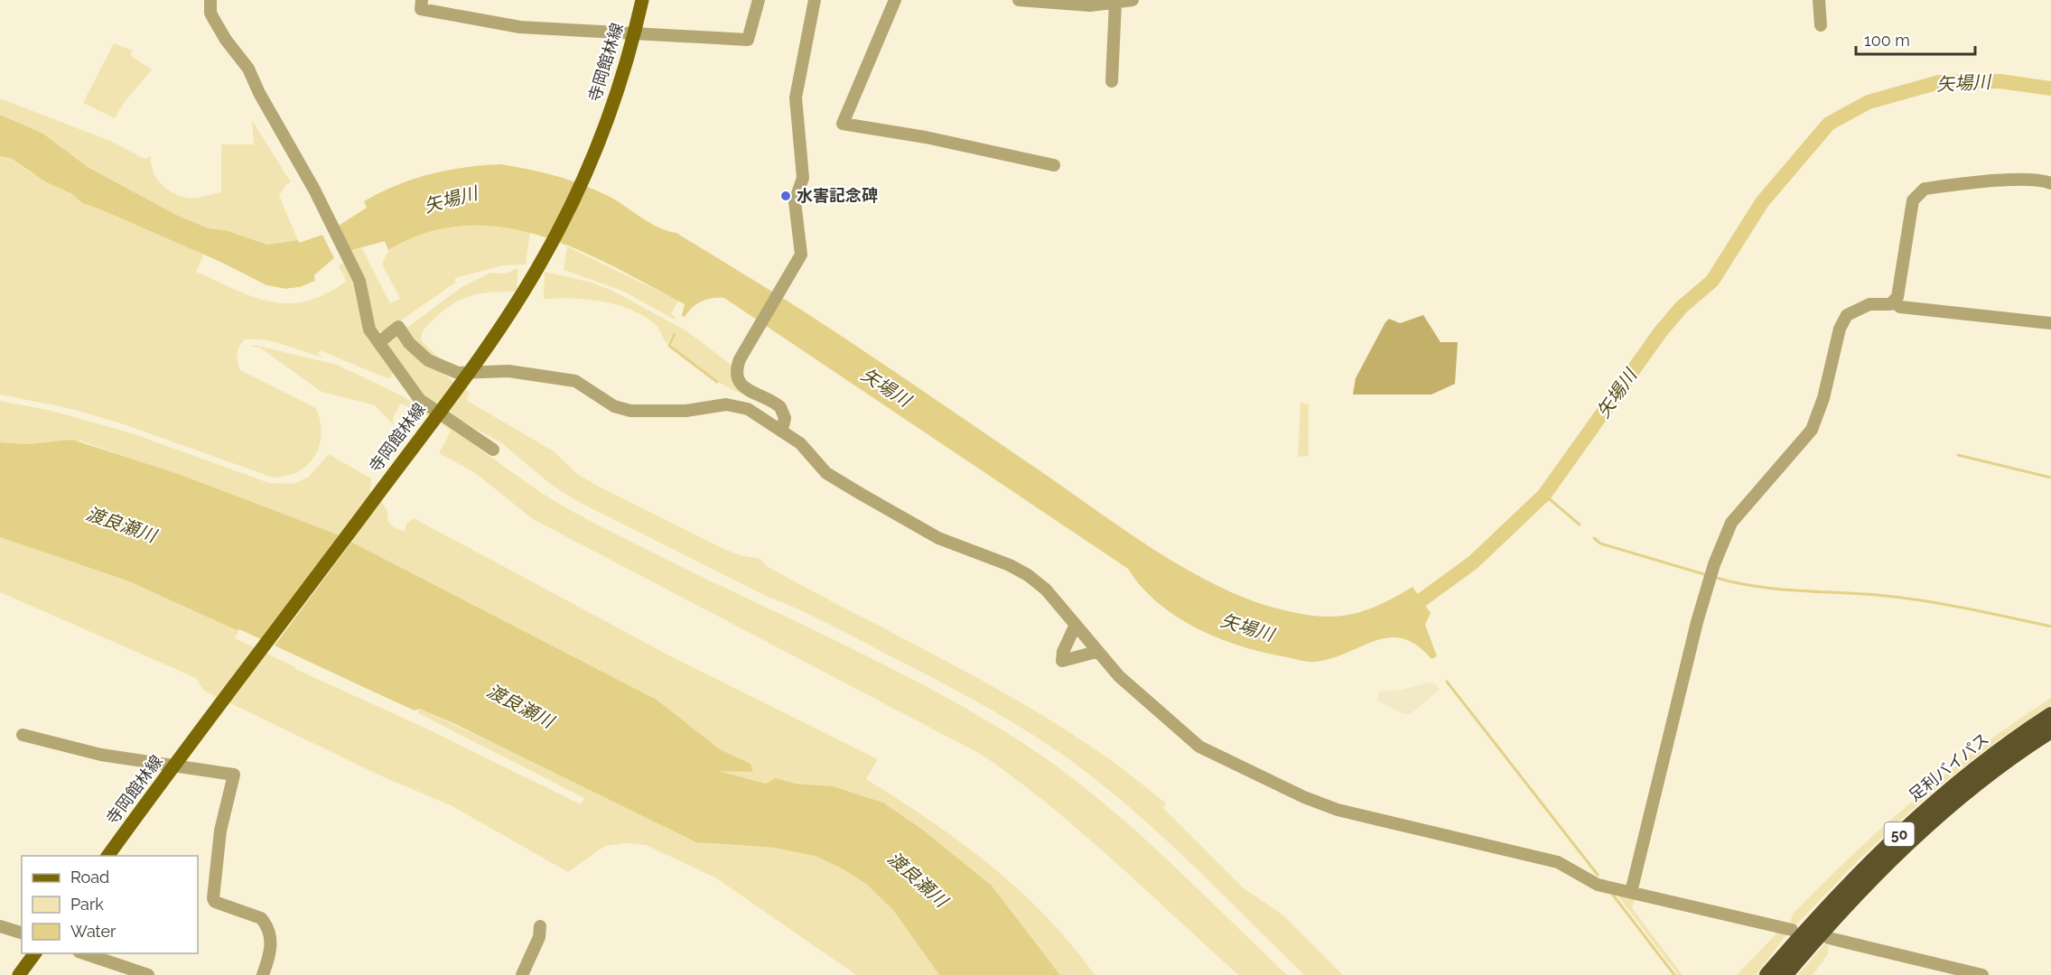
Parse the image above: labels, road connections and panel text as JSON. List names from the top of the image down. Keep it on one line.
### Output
{"streets":{"highway":["足利バイパス","50"],"main road":["寺岡館林線"]},"water":["矢場川","渡良瀬川"],"places":["水害記念碑"],"legend":["Road","Park","Water"],"scale_bar":"100 m"}
